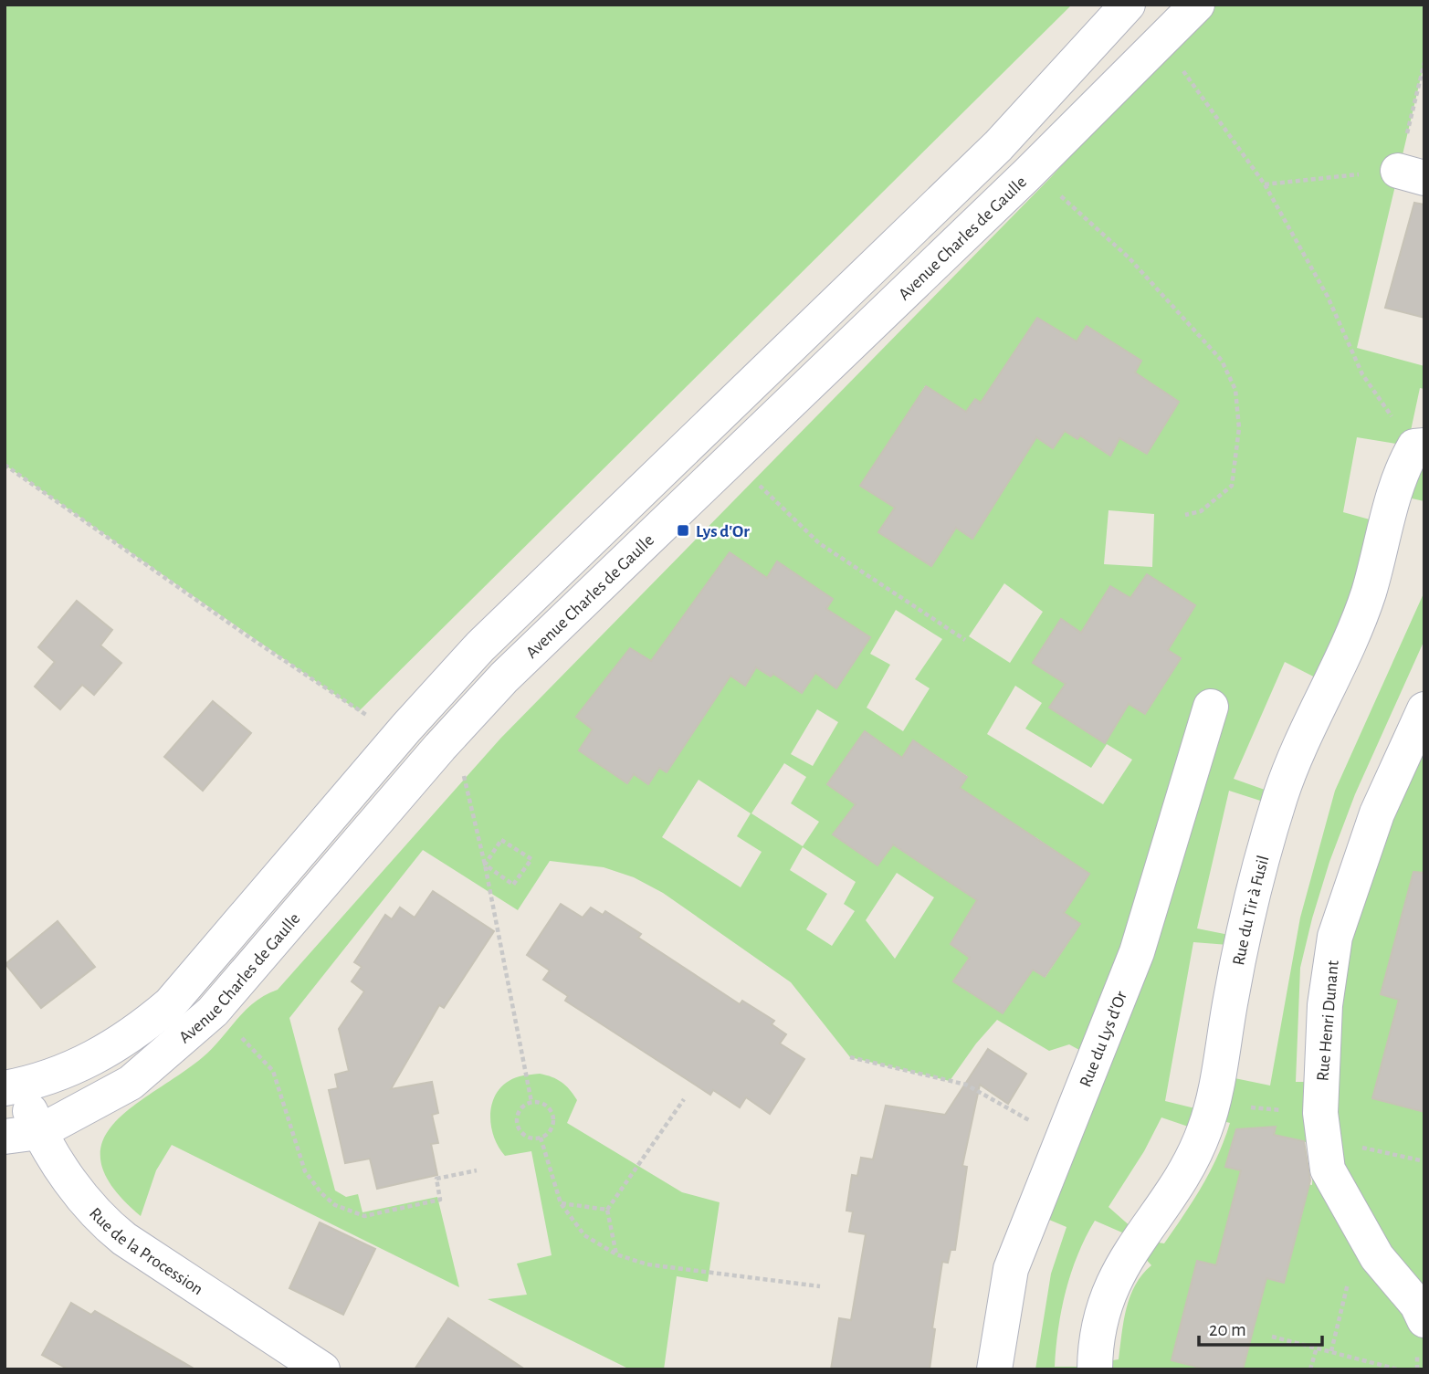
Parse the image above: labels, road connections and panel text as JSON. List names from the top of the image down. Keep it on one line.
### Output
{"streets":{"street":["Avenue Charles de Gaulle","Rue du Tir à Fusil","Rue Henri Dunant","Rue du Lys d'Or","Rue de la Procession"]},"crossings":[["Avenue Charles de Gaulle","Rue de la Procession"]],"places":{"transit":["Lys d'Or"]},"scale_bar":"20 m"}
